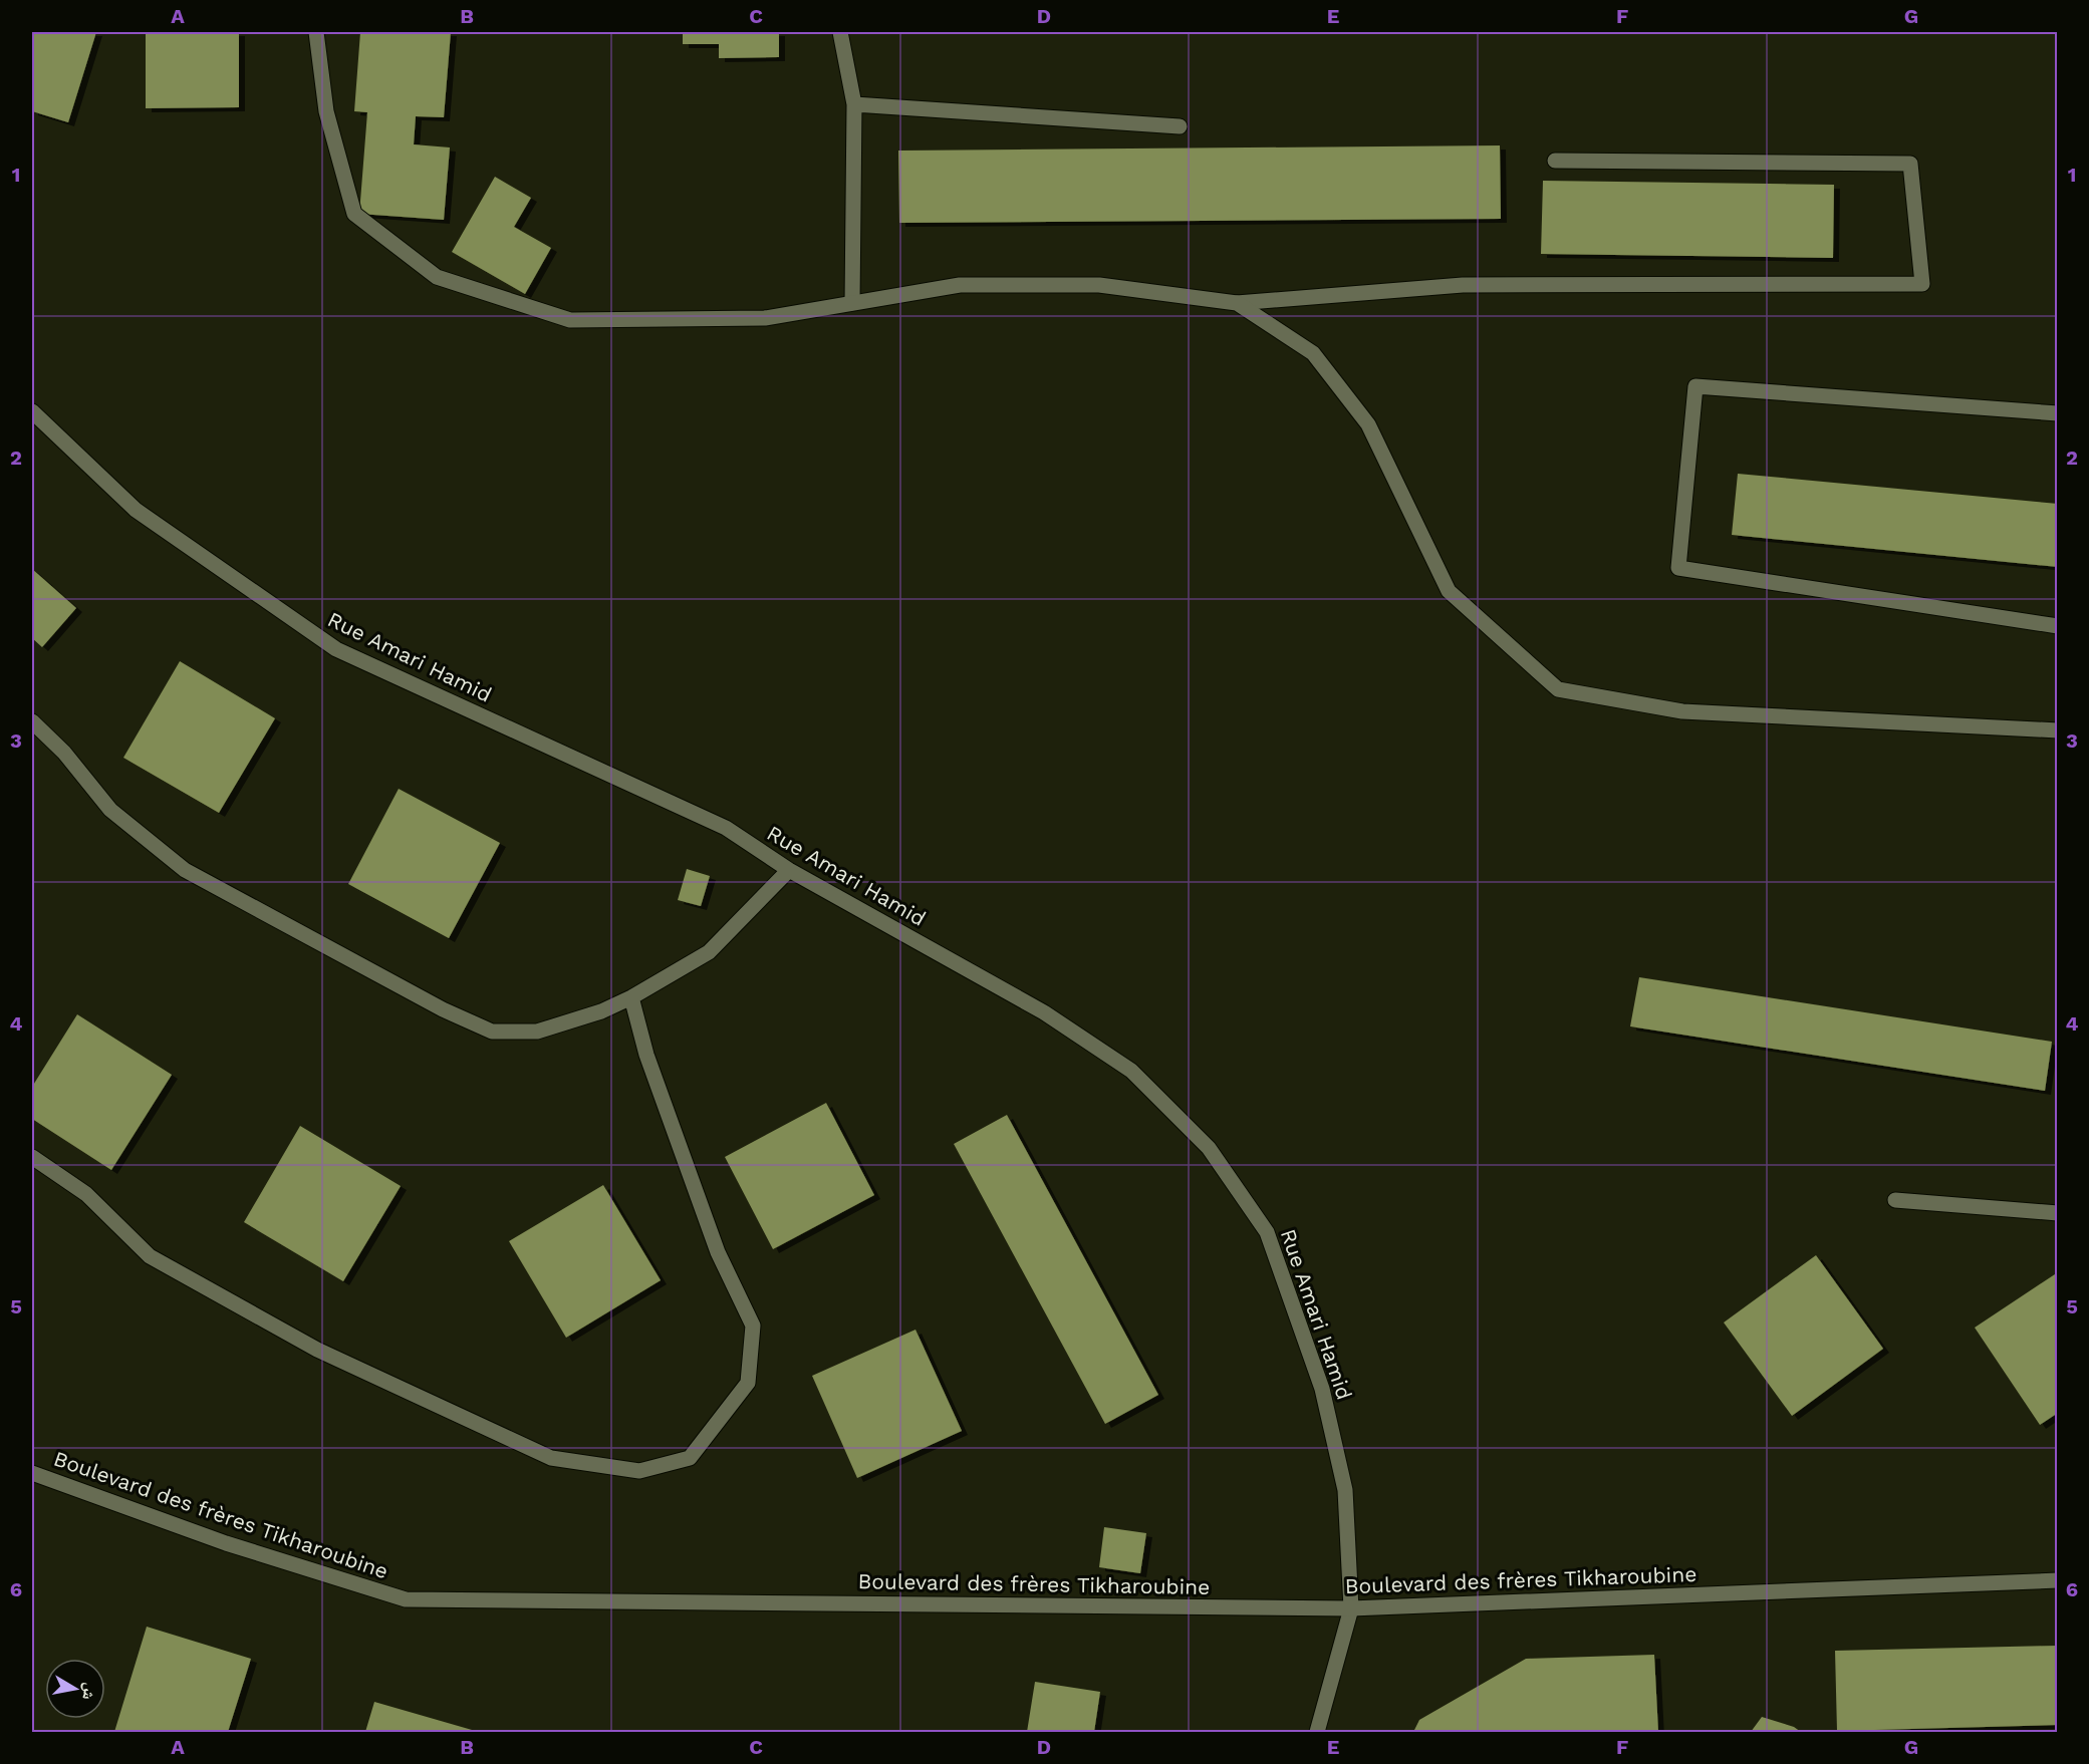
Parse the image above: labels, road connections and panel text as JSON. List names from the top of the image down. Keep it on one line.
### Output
{"streets":{"street":["Rue Amari Hamid","Boulevard des frères Tikharoubine"]},"crossings":[["Rue Amari Hamid","Boulevard des frères Tikharoubine"]],"north":"right","grid":{"columns":["A","B","C","D","E","F","G"],"rows":["1","2","3","4","5","6"]}}
